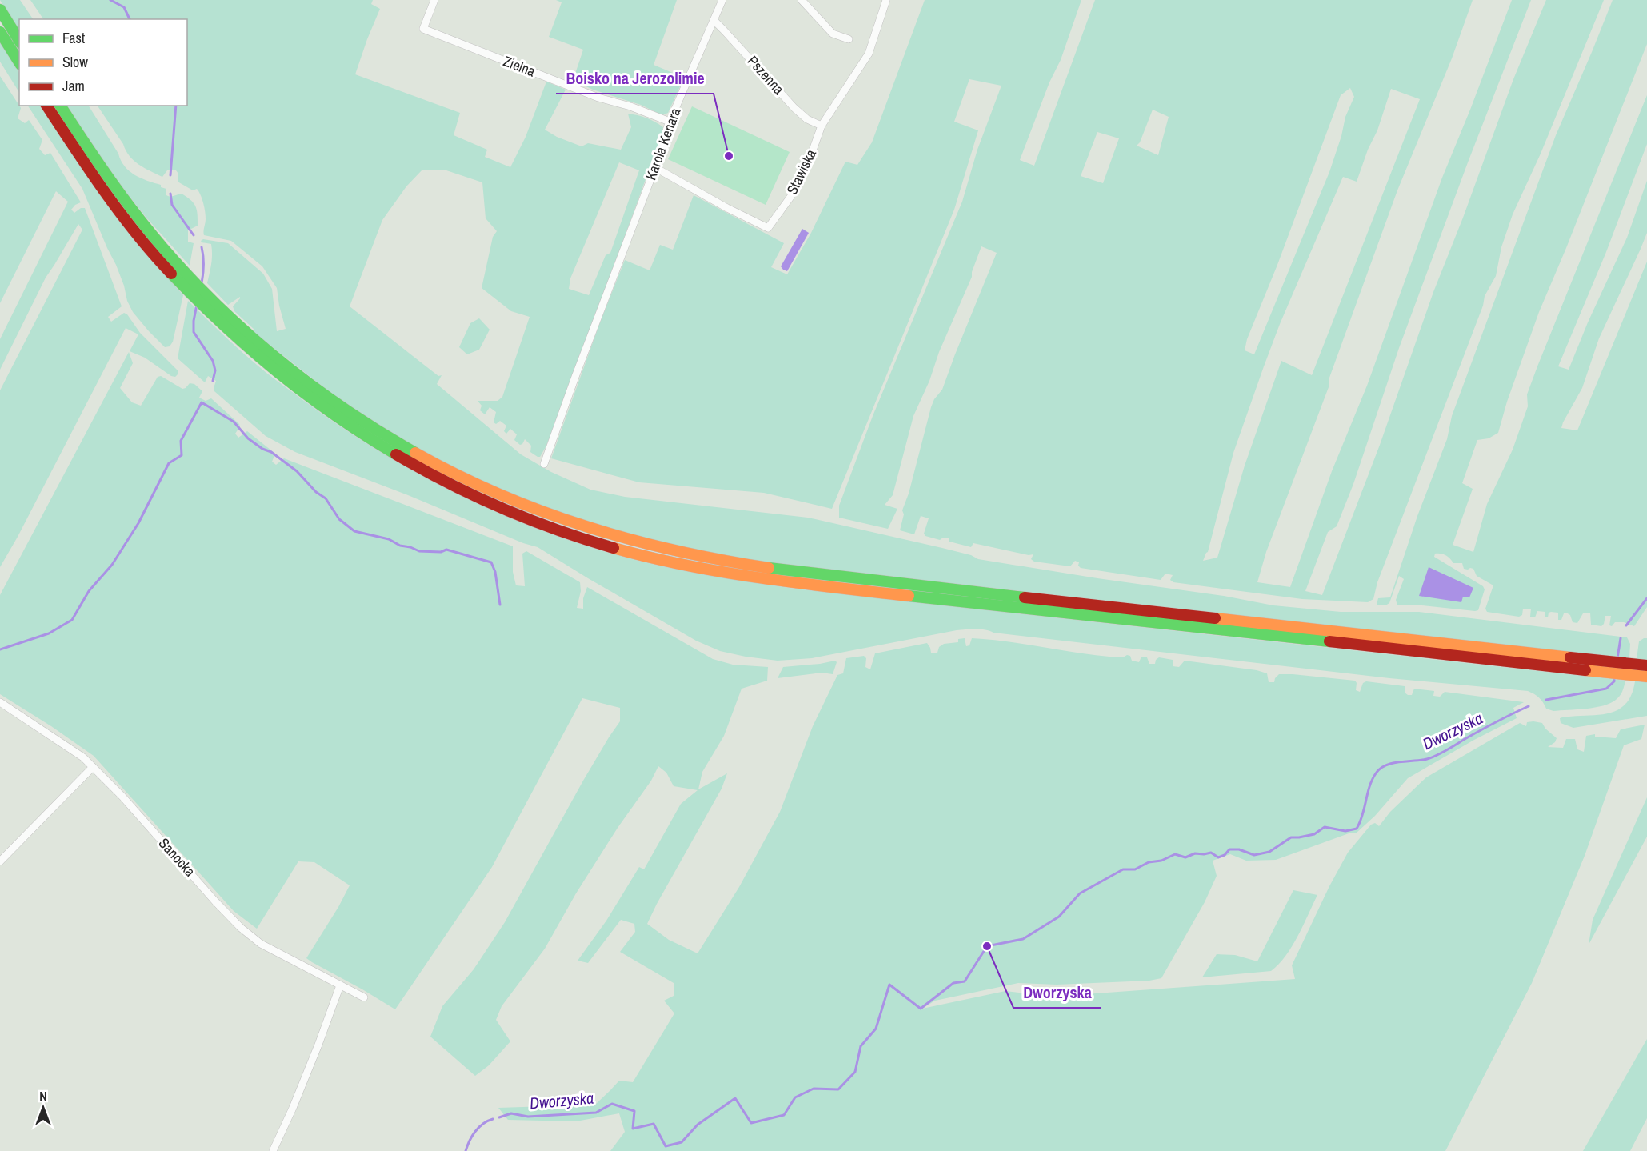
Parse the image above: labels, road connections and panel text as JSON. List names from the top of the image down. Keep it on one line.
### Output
{"streets":{"street":["Zielna","Pszenna","Karola Kenara","Stawiska","Sanocka"]},"crossings":[["Zielna","Karola Kenara"],["Pszenna","Karola Kenara"],["Pszenna","Stawiska"],["Karola Kenara","Stawiska"]],"water":["Dworzyska"],"places":["Boisko na Jerozolimie","Dworzyska"],"legend":["Fast","Slow","Jam"],"north":"top"}
